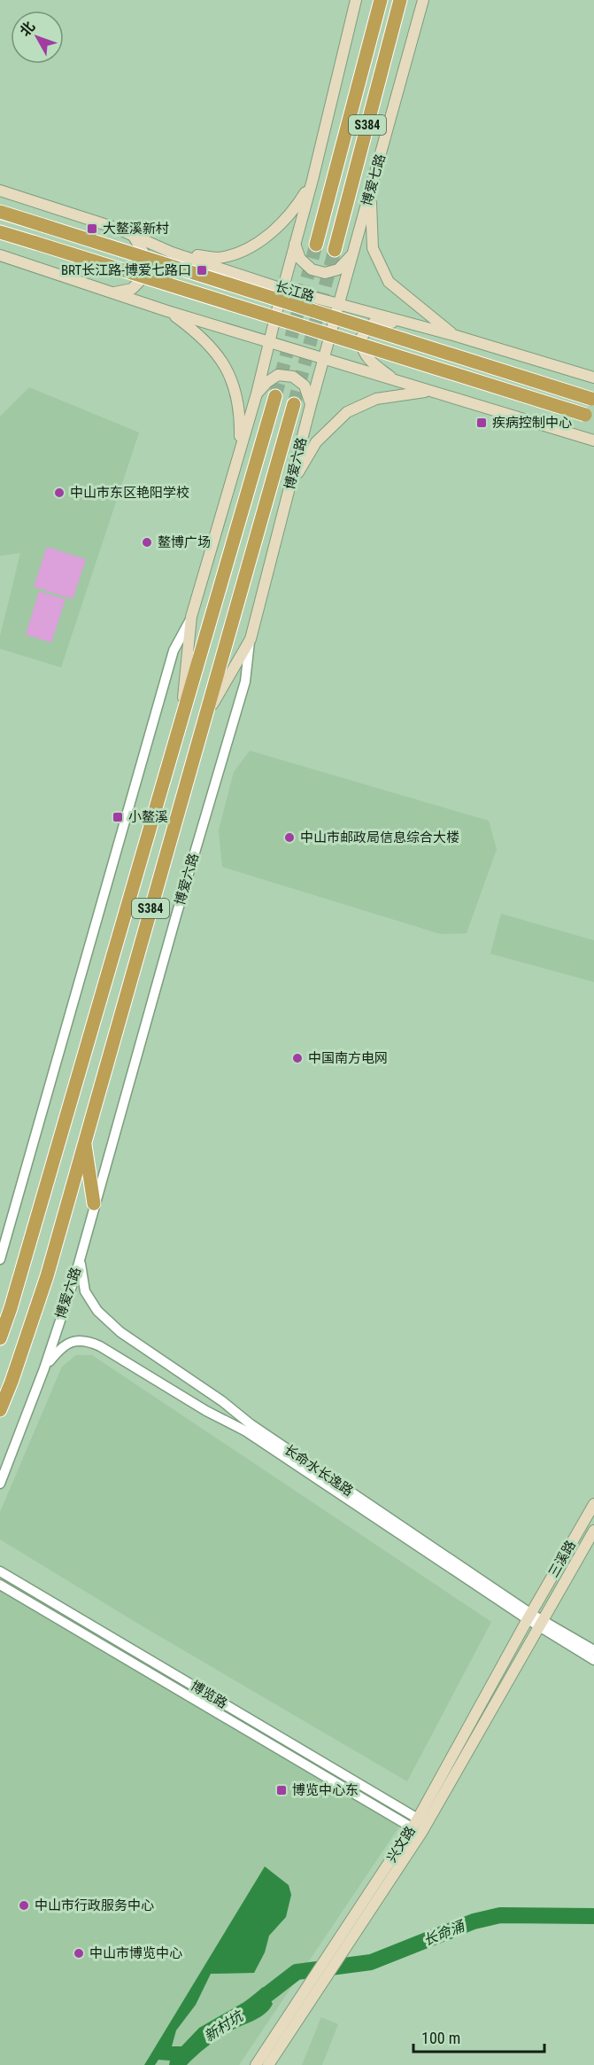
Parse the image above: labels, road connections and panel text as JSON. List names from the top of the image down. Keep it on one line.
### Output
{"streets":{"highway":["S384","博爱七路","长江路","博爱六路"],"main road":["三溪路","兴文路"],"street":["长命水长逸路","博览路"]},"crossings":[["博爱七路","长江路"],["博爱七路","博爱六路"],["博爱六路","长命水长逸路"],["长命水长逸路","三溪路"],["长命水长逸路","兴文路"],["三溪路","兴文路"],["博览路","兴文路"]],"water":["长命涌","新村坑"],"places":{"transit":["大鳌溪新村","BRT长江路-博爱七路口","疾病控制中心","小鳌溪","博览中心东"],"other":["中山市东区艳阳学校","鳌博广场","中山市邮政局信息综合大楼","中国南方电网","中山市行政服务中心","中山市博览中心"]},"scale_bar":"100 m","north":"top left"}
